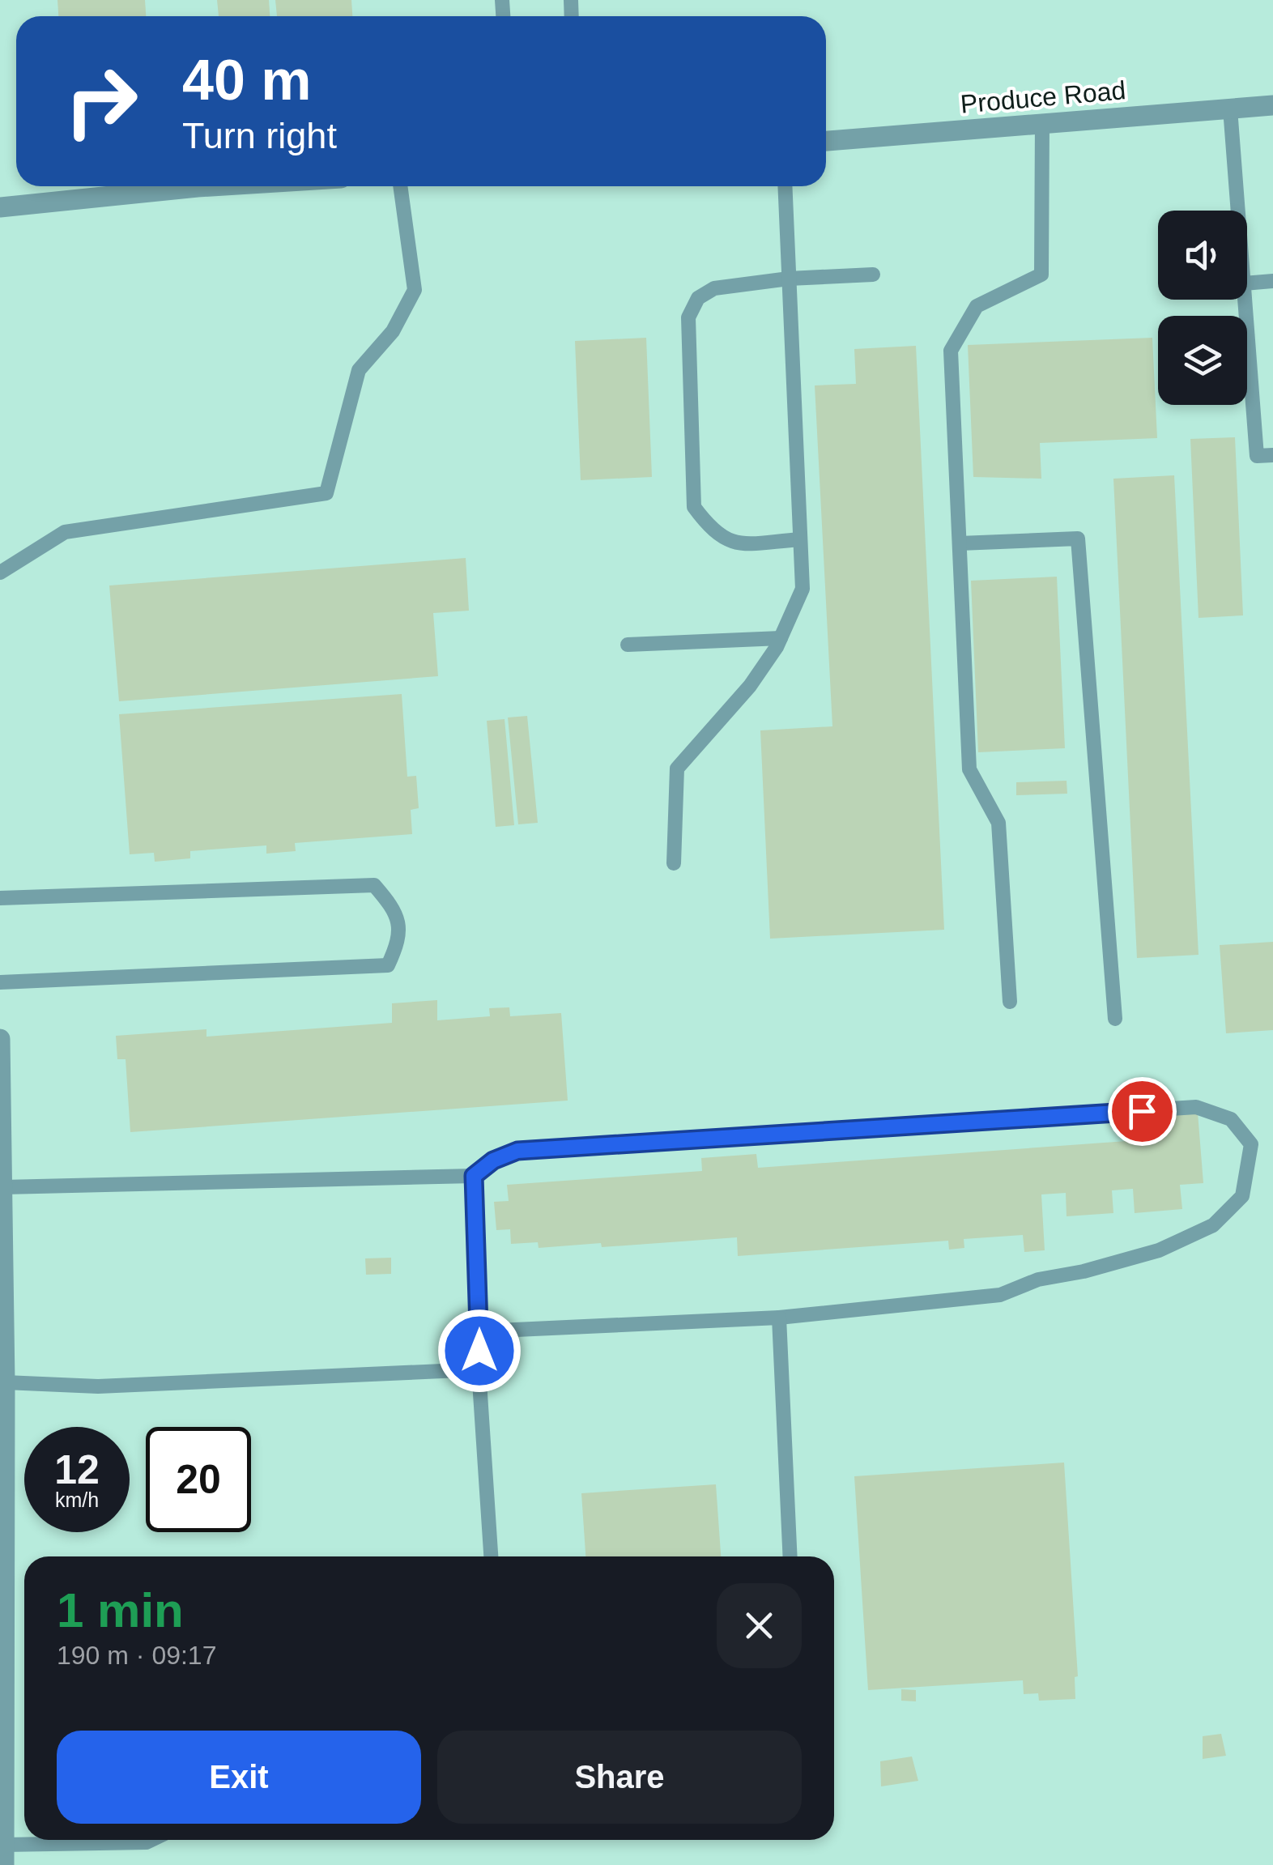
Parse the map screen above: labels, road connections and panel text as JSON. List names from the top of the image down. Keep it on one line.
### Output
{"streets":{"street":["Produce Road"]},"page":{"turn":["40 m","Turn right"],"speed":"12 km/h","limit":"20","heading":["1 min","190 m · 09:17"],"buttons":["Exit","Share"]}}
